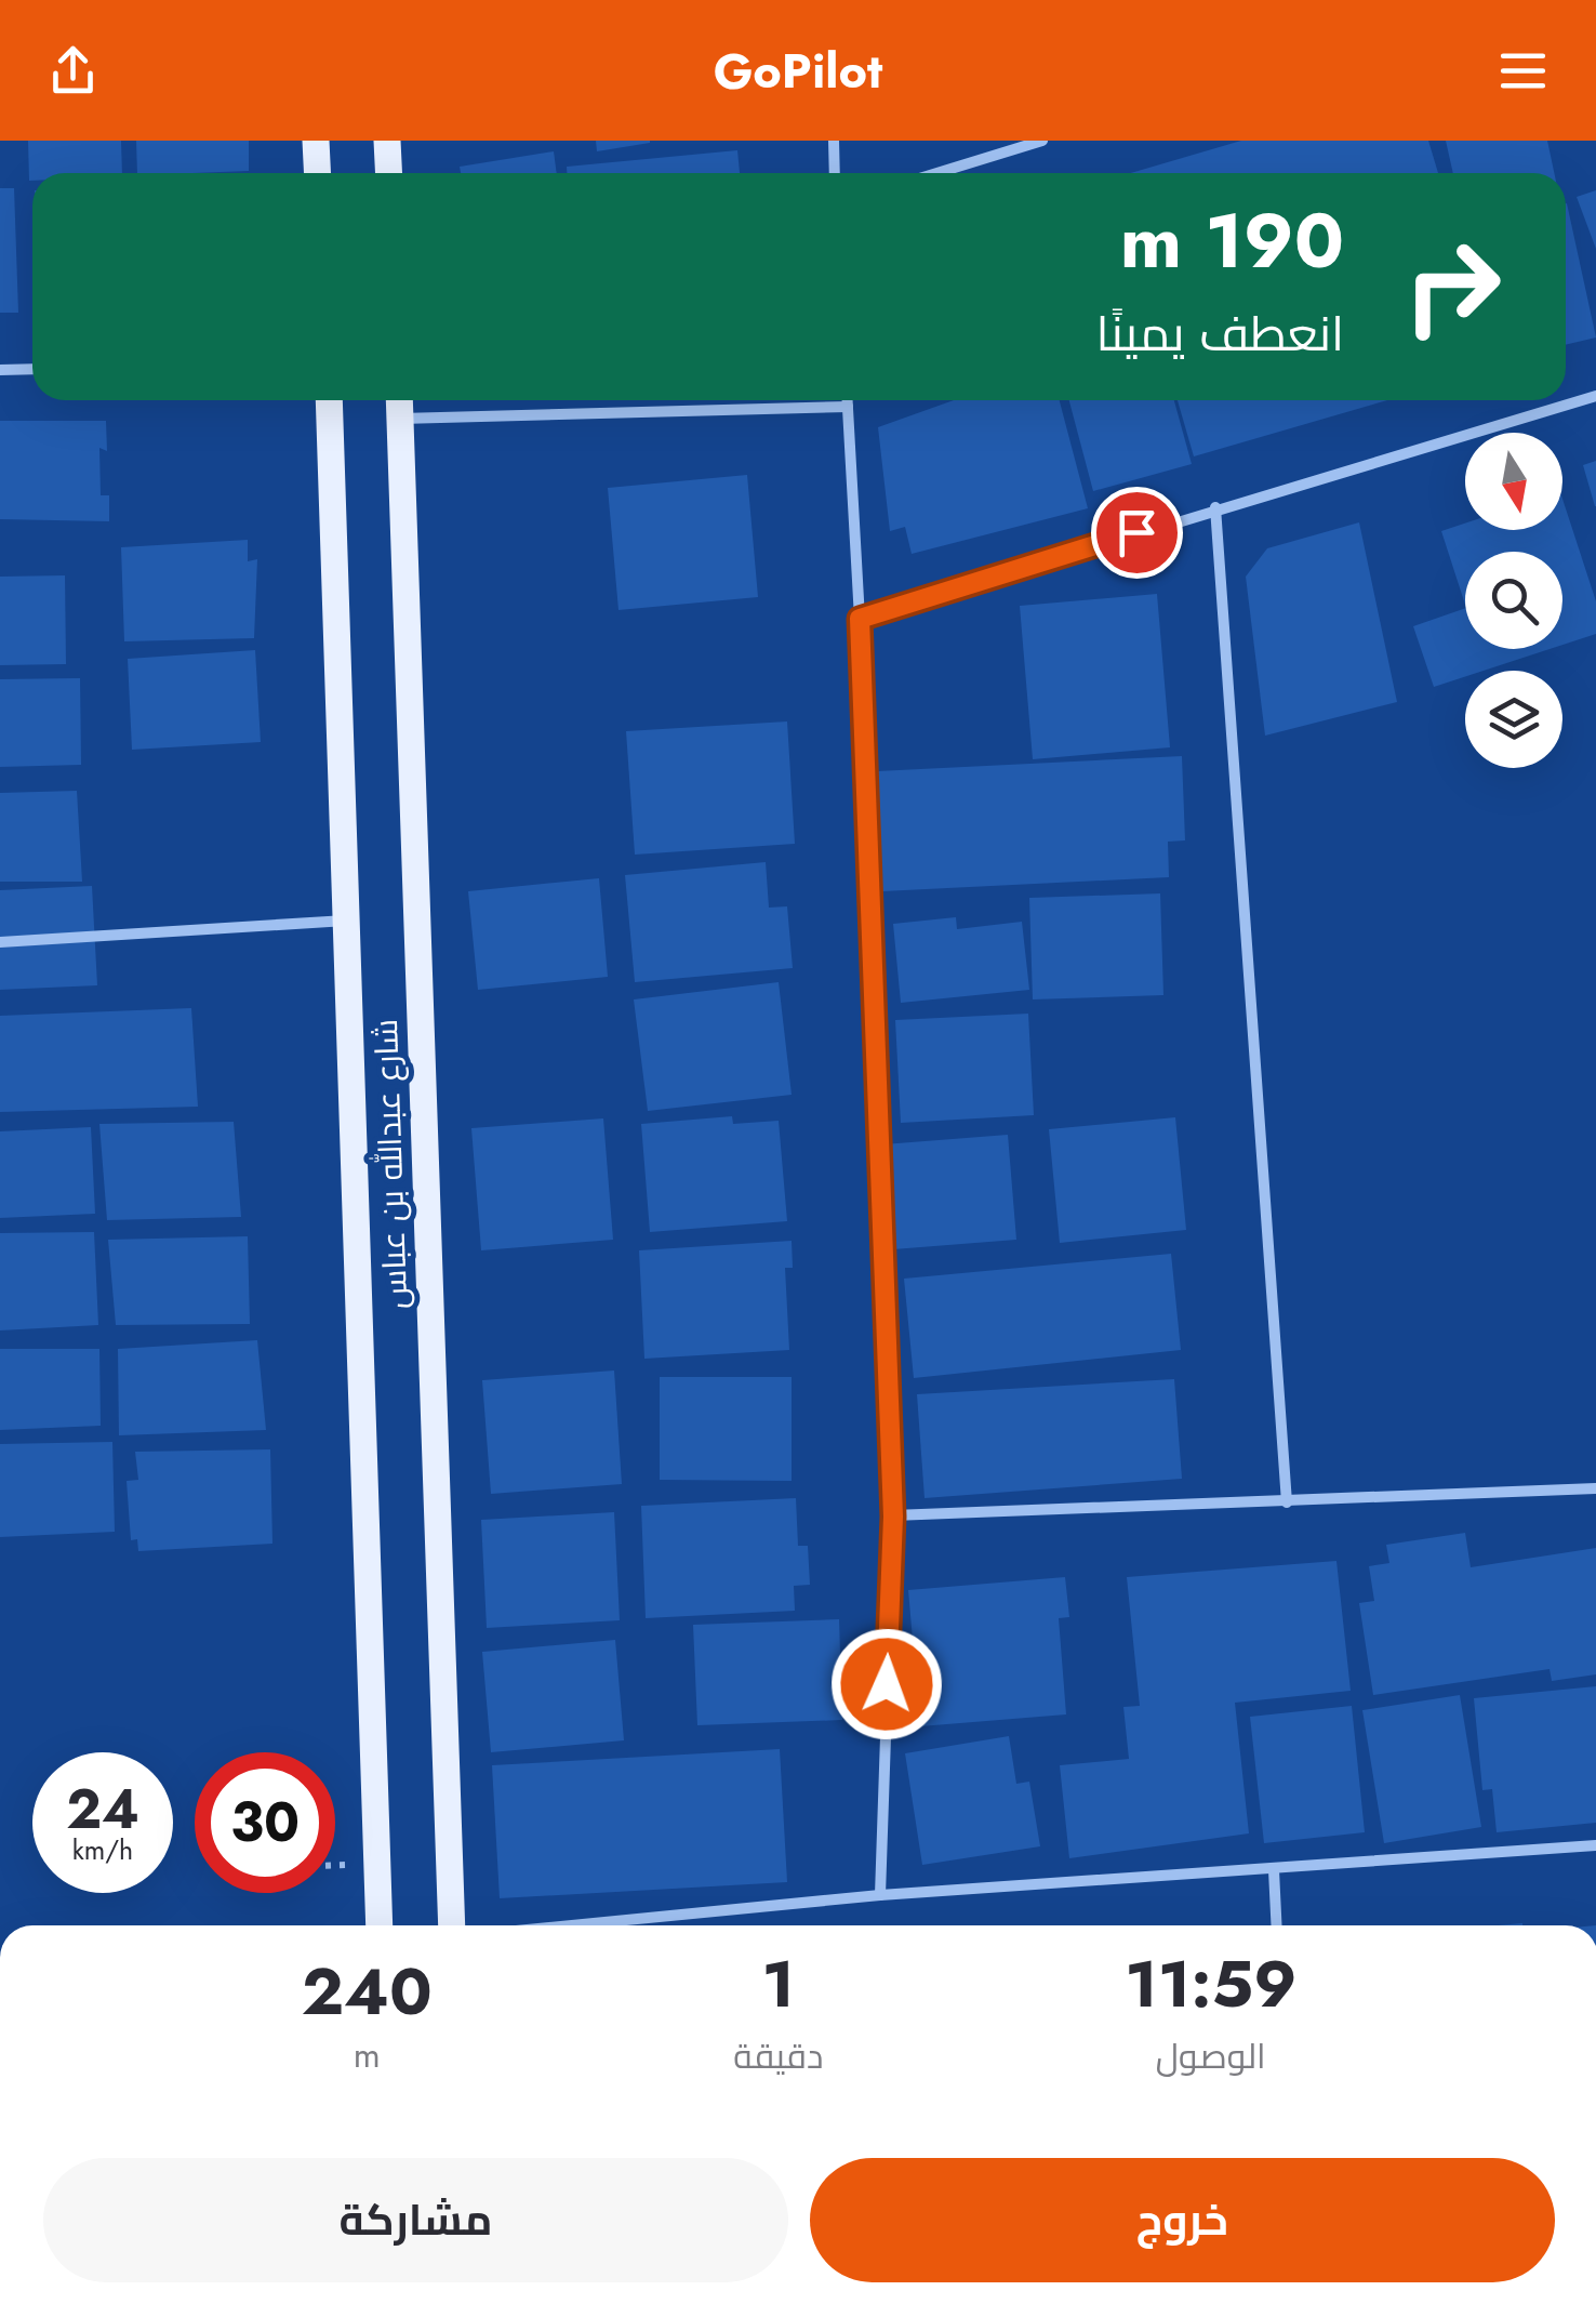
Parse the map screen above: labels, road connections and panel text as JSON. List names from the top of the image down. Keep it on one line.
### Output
{"streets":{"main road":["شارع عبدالله بن عباس"]},"north":"bottom","page":{"header":"GoPilot","turn":["190 m","انعطف يمينًا"],"speed":"24 km/h","limit":"30","eta":["11:59","الوصول","1","دقيقة","240","m"],"buttons":["خروج","مشاركة"]}}
